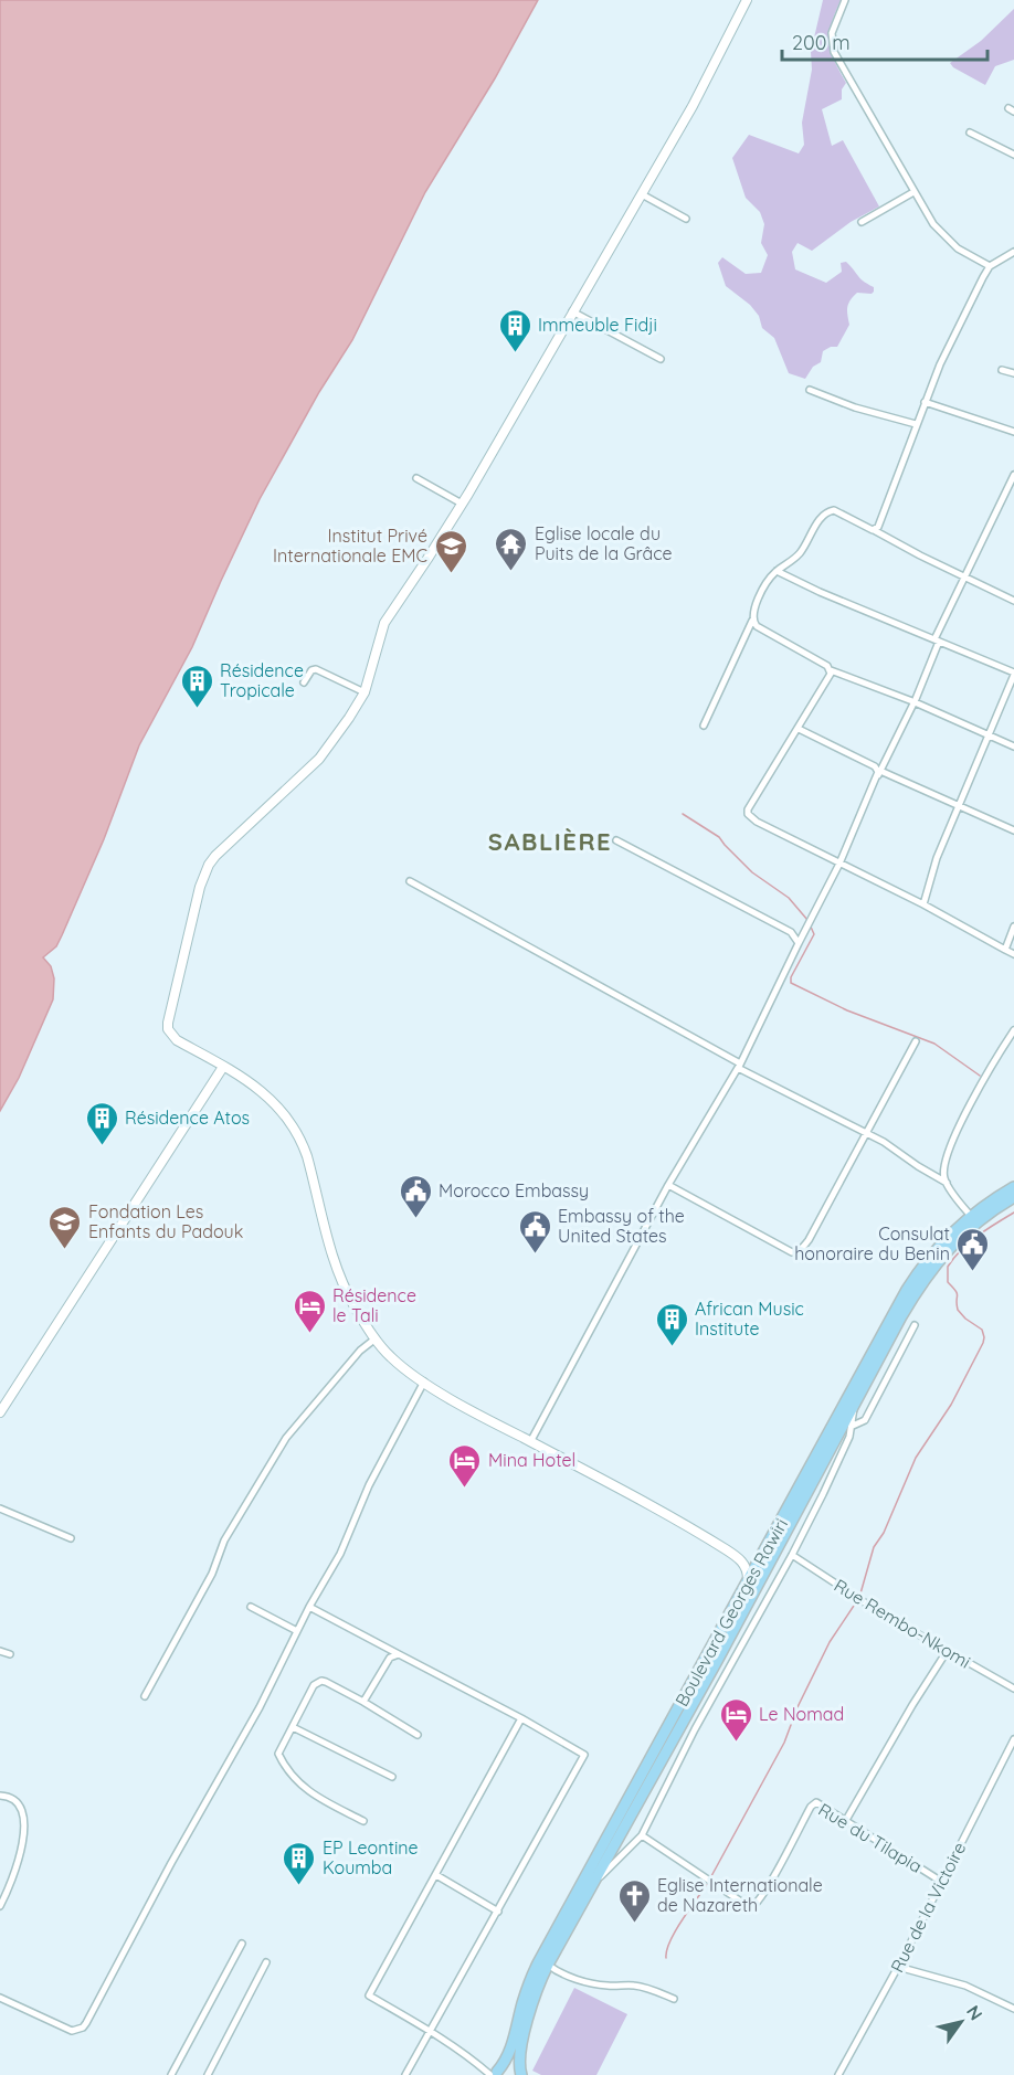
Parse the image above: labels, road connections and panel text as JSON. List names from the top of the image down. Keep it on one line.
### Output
{"streets":{"main road":["Boulevard Georges Rawiri"],"street":["Rue Rembo-Nkomi","Rue du Tilapia","Rue de la Victoire"]},"crossings":[["Rue du Tilapia","Rue de la Victoire"]],"districts":["SABLIÈRE"],"places":{"building":["Immeuble Fidji","Résidence Tropicale","Résidence Atos","African Music Institute","EP Leontine Koumba"],"temple":["Eglise locale du Puits de la Grâce"],"school or university":["Institut Privé Internationale EMC","Fondation Les Enfants du Padouk"],"public building":["Morocco Embassy","Embassy of the United States","Consulat honoraire du Benin"],"hotel":["Résidence le Tali","Mina Hotel","Le Nomad"],"church":["Eglise Internationale de Nazareth"]},"scale_bar":"200 m","north":"top right"}
